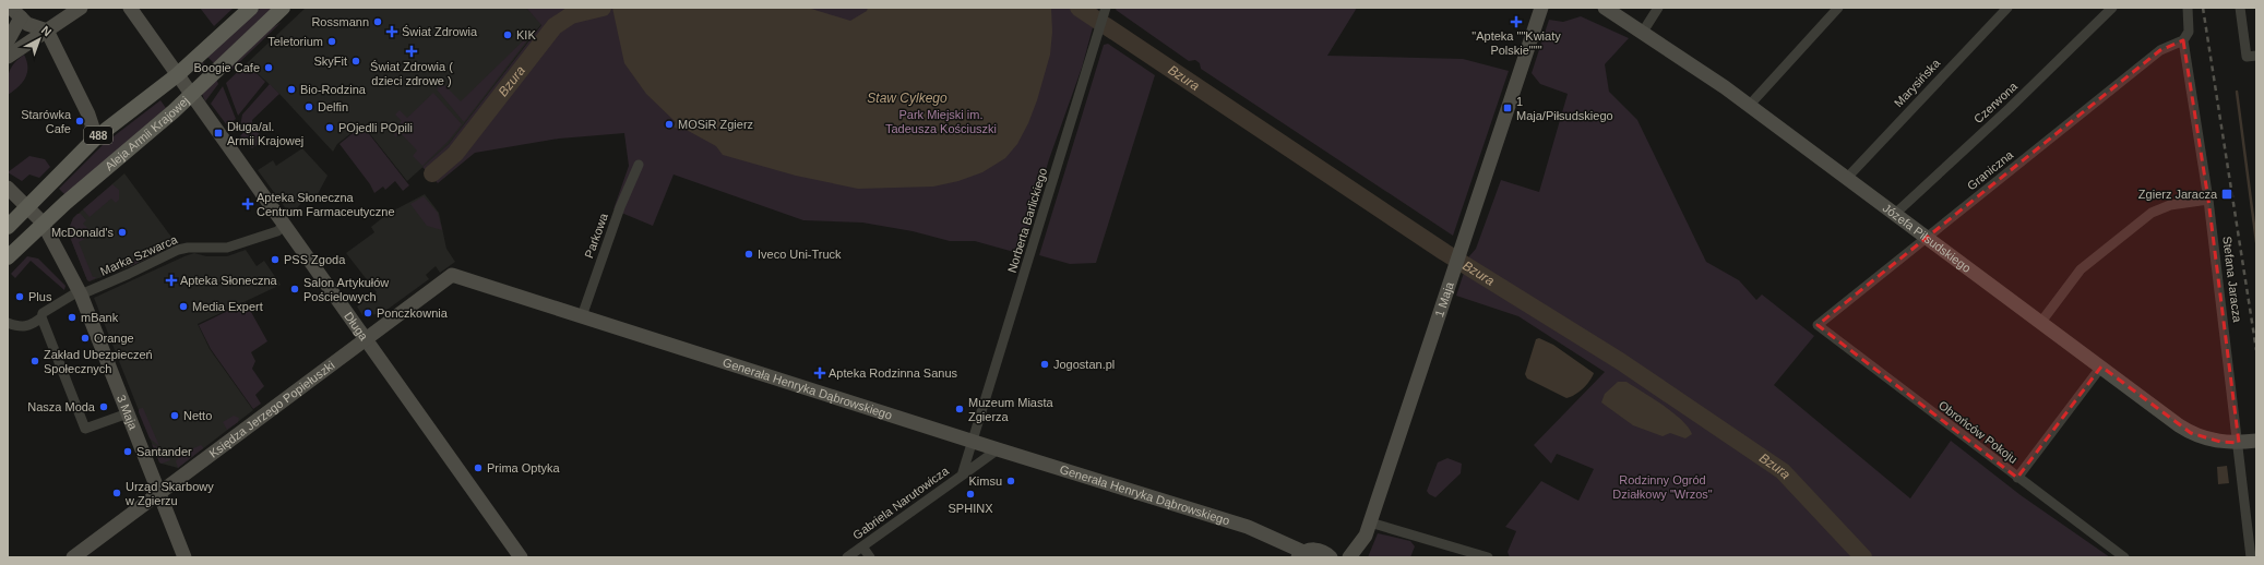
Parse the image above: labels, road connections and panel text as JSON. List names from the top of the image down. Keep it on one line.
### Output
{"streets":{"main road":["Aleja Armii Krajowej","488"],"street":["Marysińska","Czerwona","Graniczna","Norberta Barlickiego","Parkowa","Józefa Piłsudskiego","Marka Szwarca","Stefana Jaracza","1 Maja","Długa","Generała Henryka Dąbrowskiego","Księdza Jerzego Popiełuszki","3 Maja","Obrońców Pokoju","Gabriela Narutowicza"]},"crossings":[["Marysińska","Józefa Piłsudskiego"],["Czerwona","Józefa Piłsudskiego"],["Aleja Armii Krajowej","Długa"],["Aleja Armii Krajowej","3 Maja"],["Graniczna","Józefa Piłsudskiego"],["Graniczna","Stefana Jaracza"],["Graniczna","Obrońców Pokoju"],["Norberta Barlickiego","Generała Henryka Dąbrowskiego"],["Norberta Barlickiego","Gabriela Narutowicza"],["Parkowa","Generała Henryka Dąbrowskiego"],["Józefa Piłsudskiego","Stefana Jaracza"],["Marka Szwarca","Długa"],["Marka Szwarca","3 Maja"],["Długa","Generała Henryka Dąbrowskiego"],["Długa","Księdza Jerzego Popiełuszki"],["Generała Henryka Dąbrowskiego","Księdza Jerzego Popiełuszki"],["Generała Henryka Dąbrowskiego","Gabriela Narutowicza"],["Księdza Jerzego Popiełuszki","3 Maja"]],"water":["Bzura","Staw Cylkego"],"parks":["Park Miejski im. Tadeusza Kościuszki","Rodzinny Ogród Działkowy \"Wrzos\""],"places":{"other":["Rossmann","KIK","Teletorium","SkyFit","Boogie Cafe","Bio-Rodzina","Delfin","Starówka Cafe","MOSiR Zgierz","POjedli POpili","McDonald's","Iveco Uni-Truck","PSS Zgoda","Salon Artykułów Pościelowych","Plus","Media Expert","Ponczkownia","mBank","Orange","Zakład Ubezpieczeń Społecznych","Jogostan.pl","Nasza Moda","Muzeum Miasta Zgierza","Netto","Santander","Prima Optyka","Kimsu","Urząd Skarbowy w Zgierzu","SPHINX"],"health":["\"Apteka \"\"Kwiaty Polskie\"\"\"","Świat Zdrowia","Świat Zdrowia ( dzieci zdrowe )","Apteka Słoneczna Centrum Farmaceutyczne","Apteka Słoneczna","Apteka Rodzinna Sanus"],"transit":["1 Maja/Piłsudskiego","Długa/al. Armii Krajowej","Zgierz Jaracza"]},"north":"top right"}
